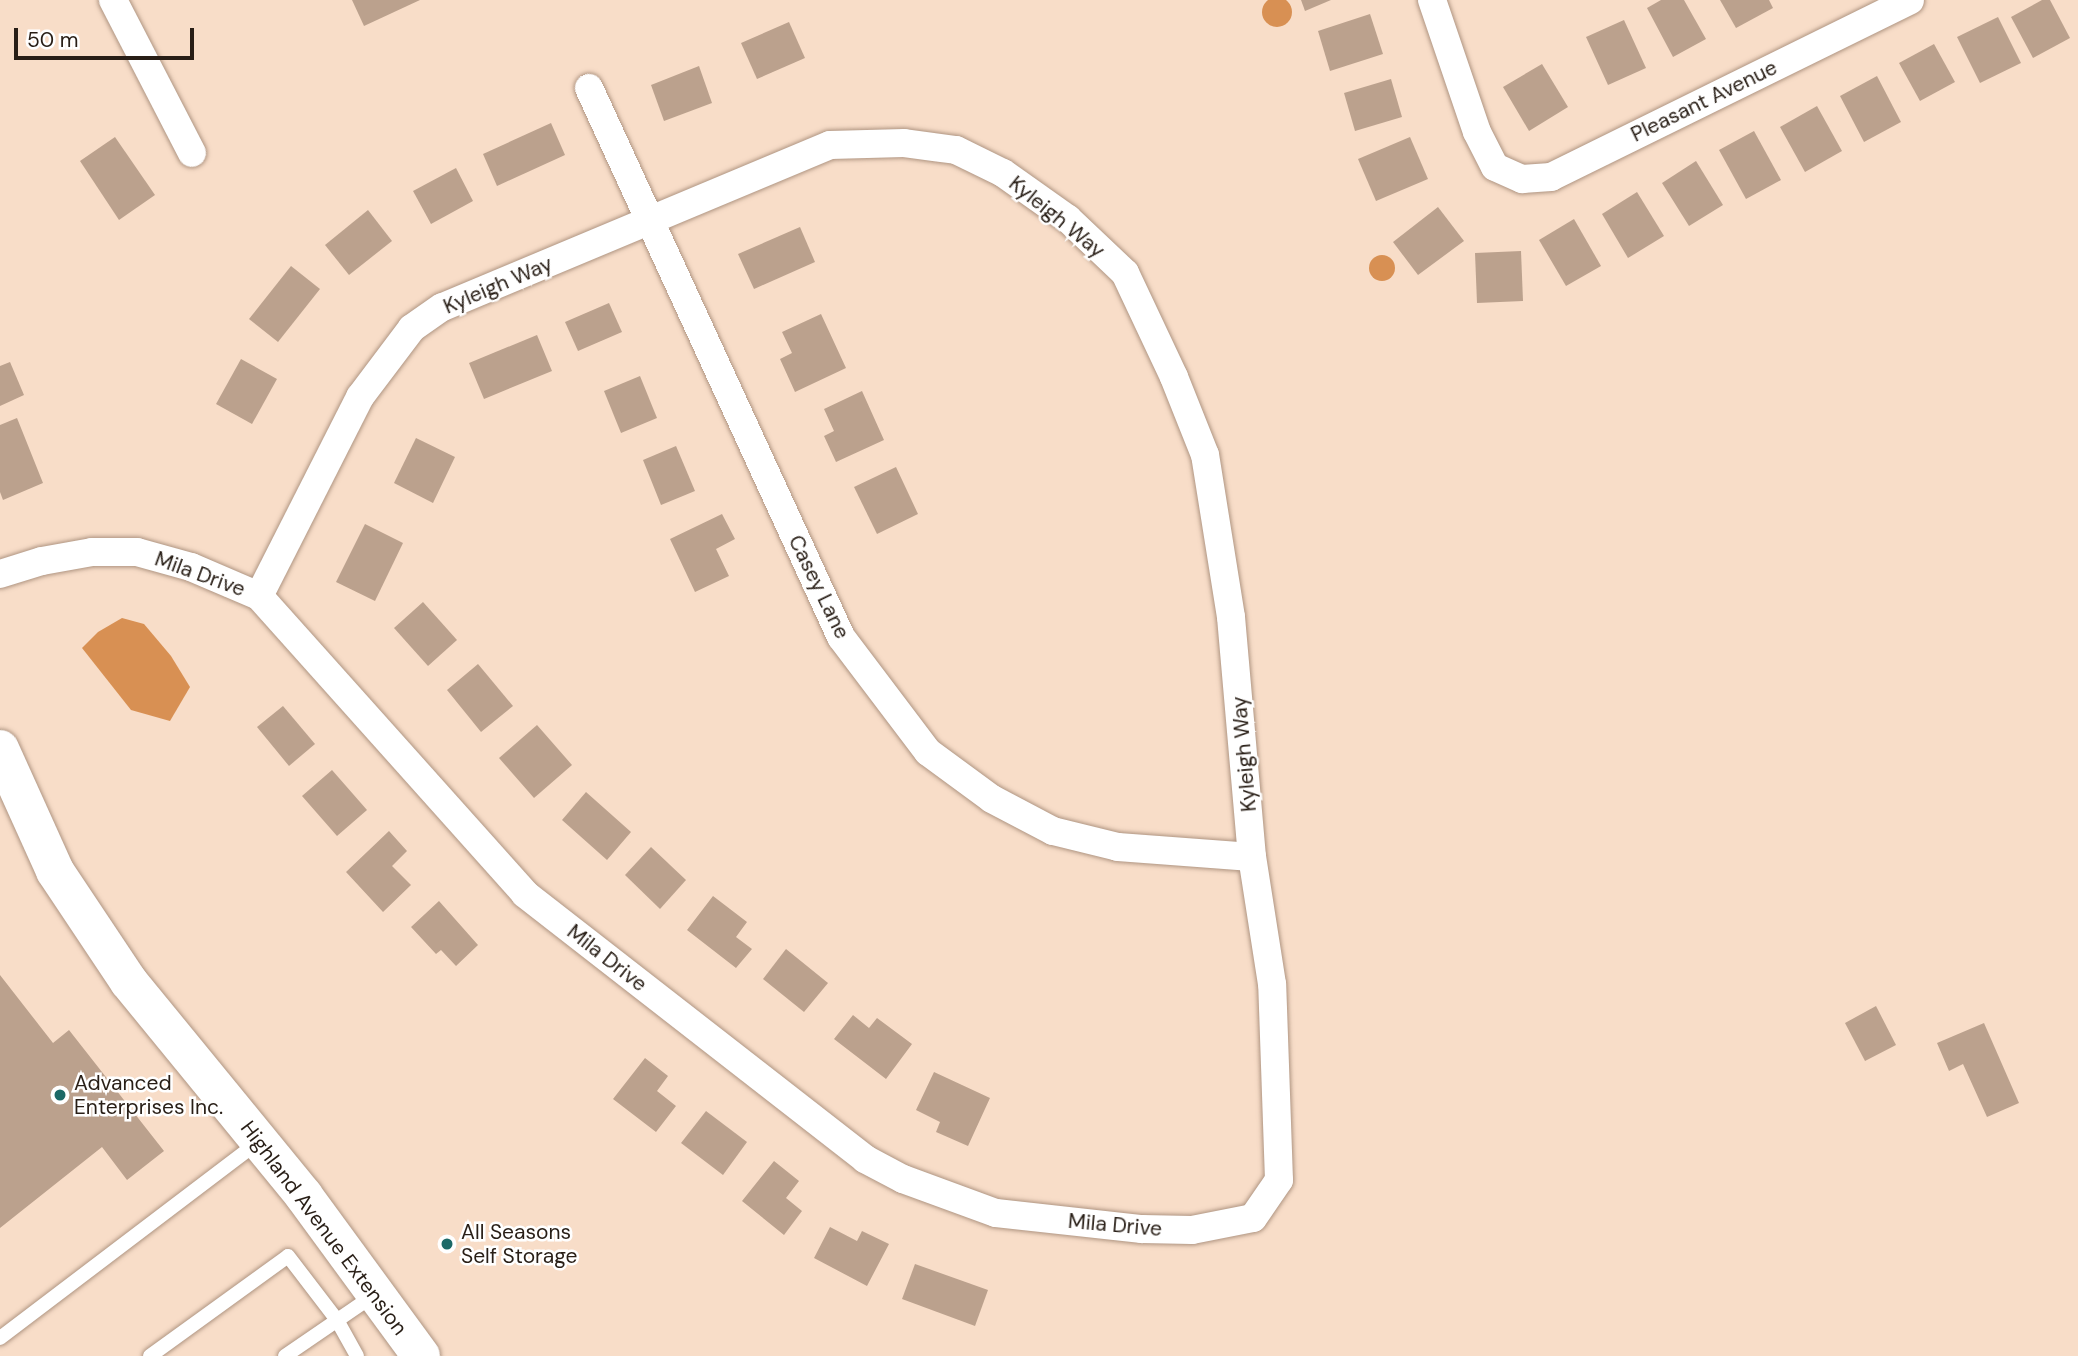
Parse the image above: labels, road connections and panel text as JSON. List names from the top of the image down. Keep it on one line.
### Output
{"streets":{"street":["Pleasant Avenue","Kyleigh Way","Mila Drive","Casey Lane","Highland Avenue Extension"]},"crossings":[["Kyleigh Way","Mila Drive"],["Kyleigh Way","Casey Lane"]],"places":["Advanced Enterprises Inc.","All Seasons Self Storage"],"scale_bar":"50 m"}
